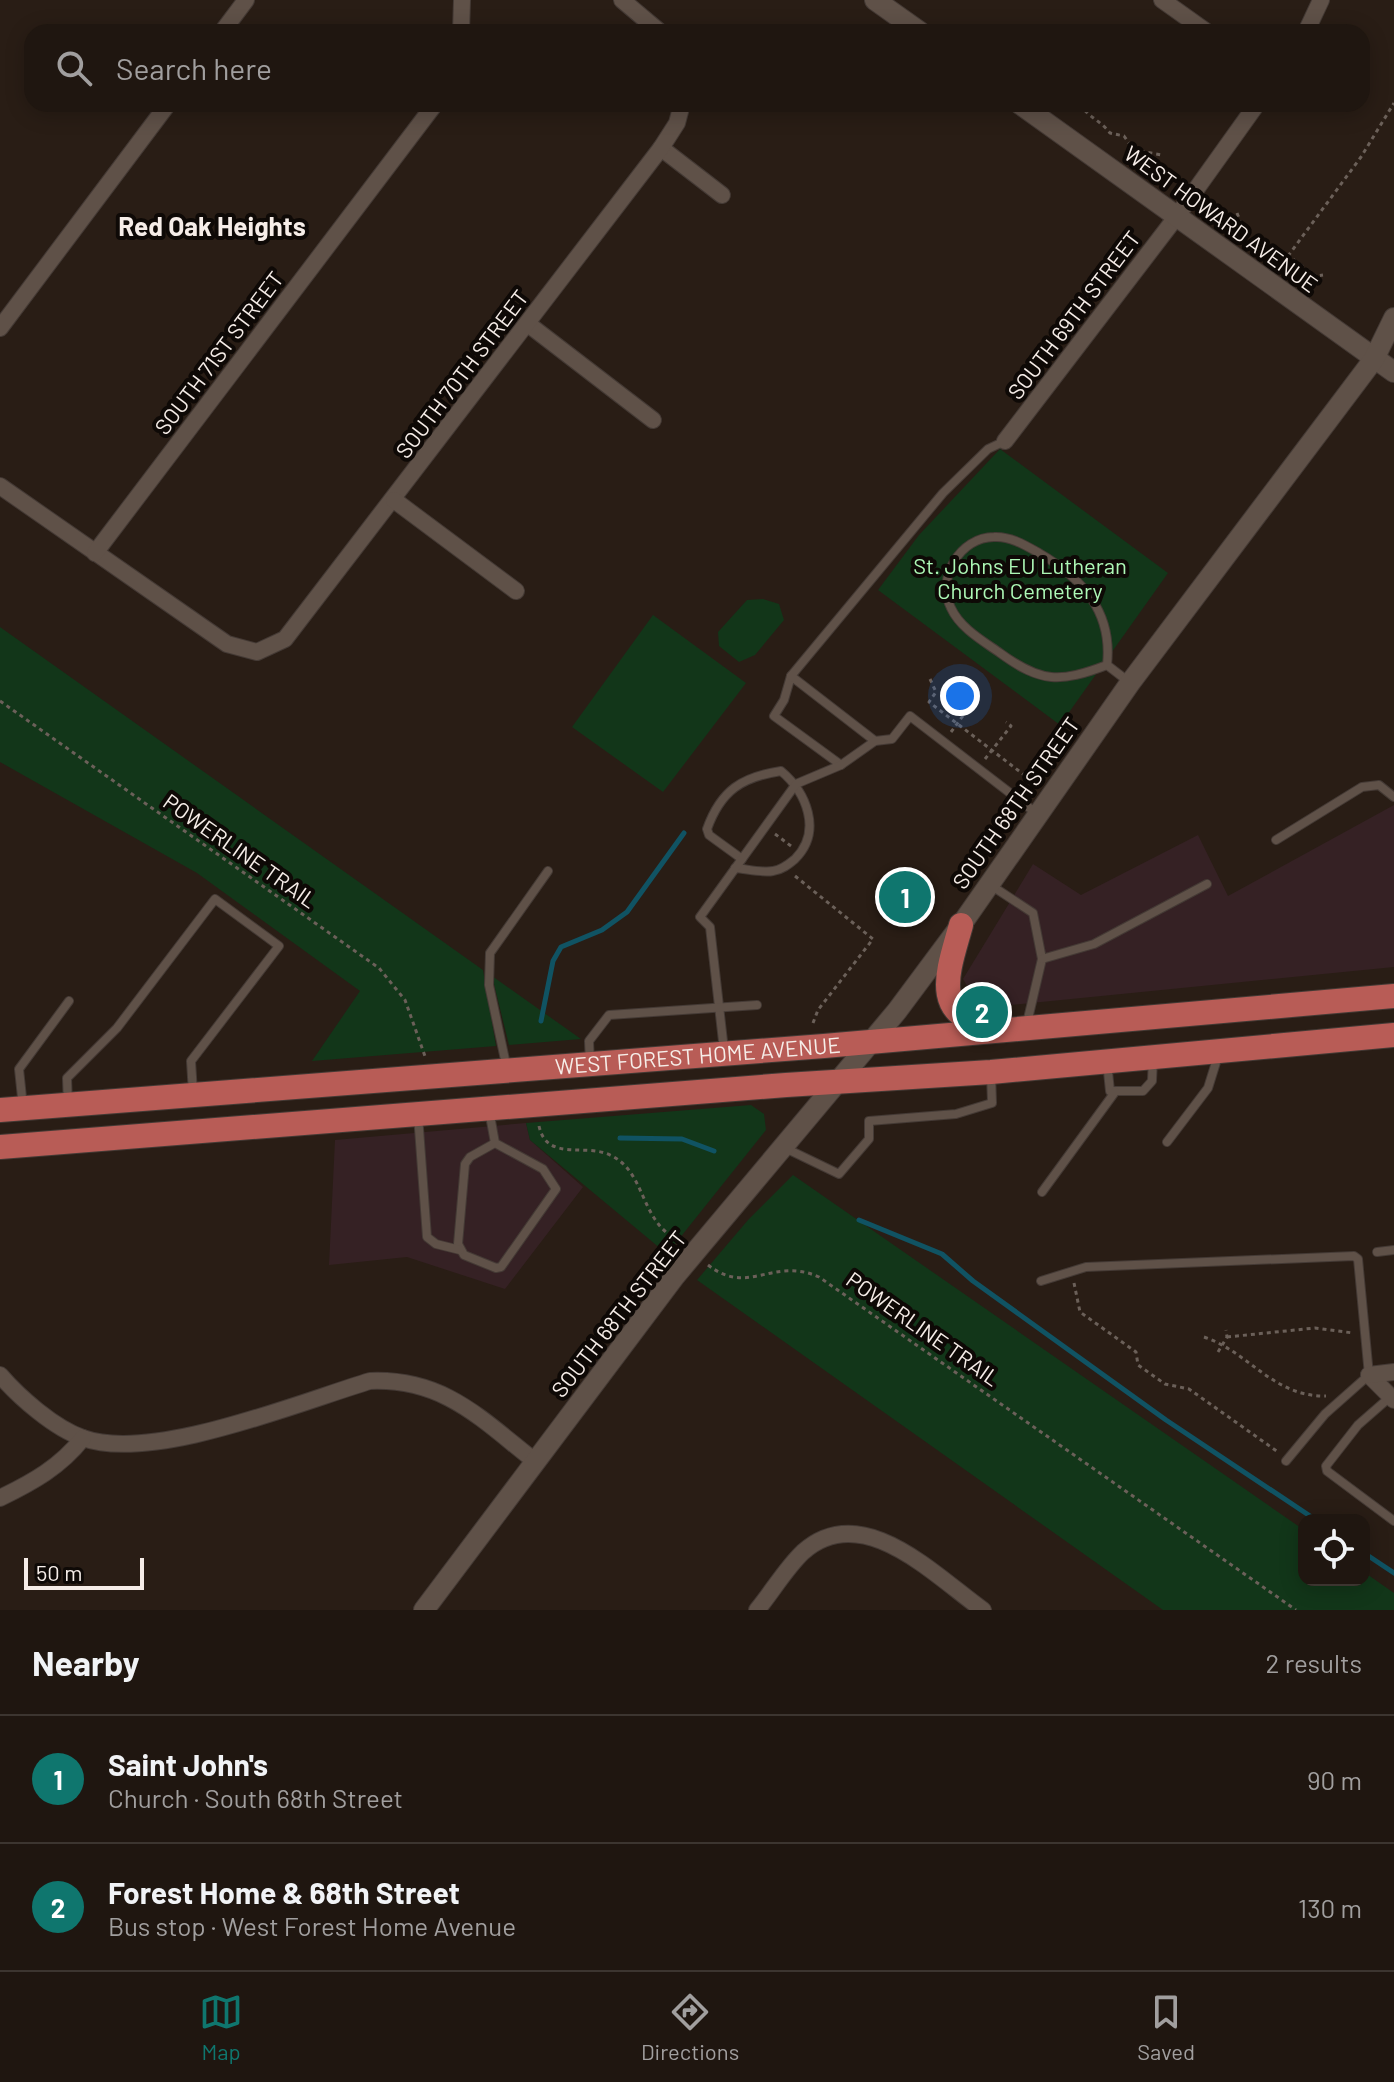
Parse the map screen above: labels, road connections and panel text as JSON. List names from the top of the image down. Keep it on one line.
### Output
{"streets":{"main road":["WEST FOREST HOME AVENUE"],"street":["WEST HOWARD AVENUE","SOUTH 69TH STREET","SOUTH 71ST STREET","SOUTH 70TH STREET","SOUTH 68TH STREET"],"path":["POWERLINE TRAIL"]},"crossings":[["WEST HOWARD AVENUE","SOUTH 69TH STREET"],["WEST HOWARD AVENUE","SOUTH 68TH STREET"],["SOUTH 71ST STREET","SOUTH 70TH STREET"],["SOUTH 68TH STREET","POWERLINE TRAIL"],["SOUTH 68TH STREET","WEST FOREST HOME AVENUE"]],"districts":["Red Oak Heights"],"parks":["St. Johns EU Lutheran Church Cemetery"],"scale_bar":"50 m","page":{"search":"Search here","pins":["1","2"],"scale":"50 m","heading":["Nearby","2 results"],"list":[{"mark":"1","name":"Saint John's","note":"Church · South 68th Street","value":"90 m"},{"mark":"2","name":"Forest Home & 68th Street","note":"Bus stop · West Forest Home Avenue","value":"130 m"}],"nav":["Map","Directions","Saved"]}}
